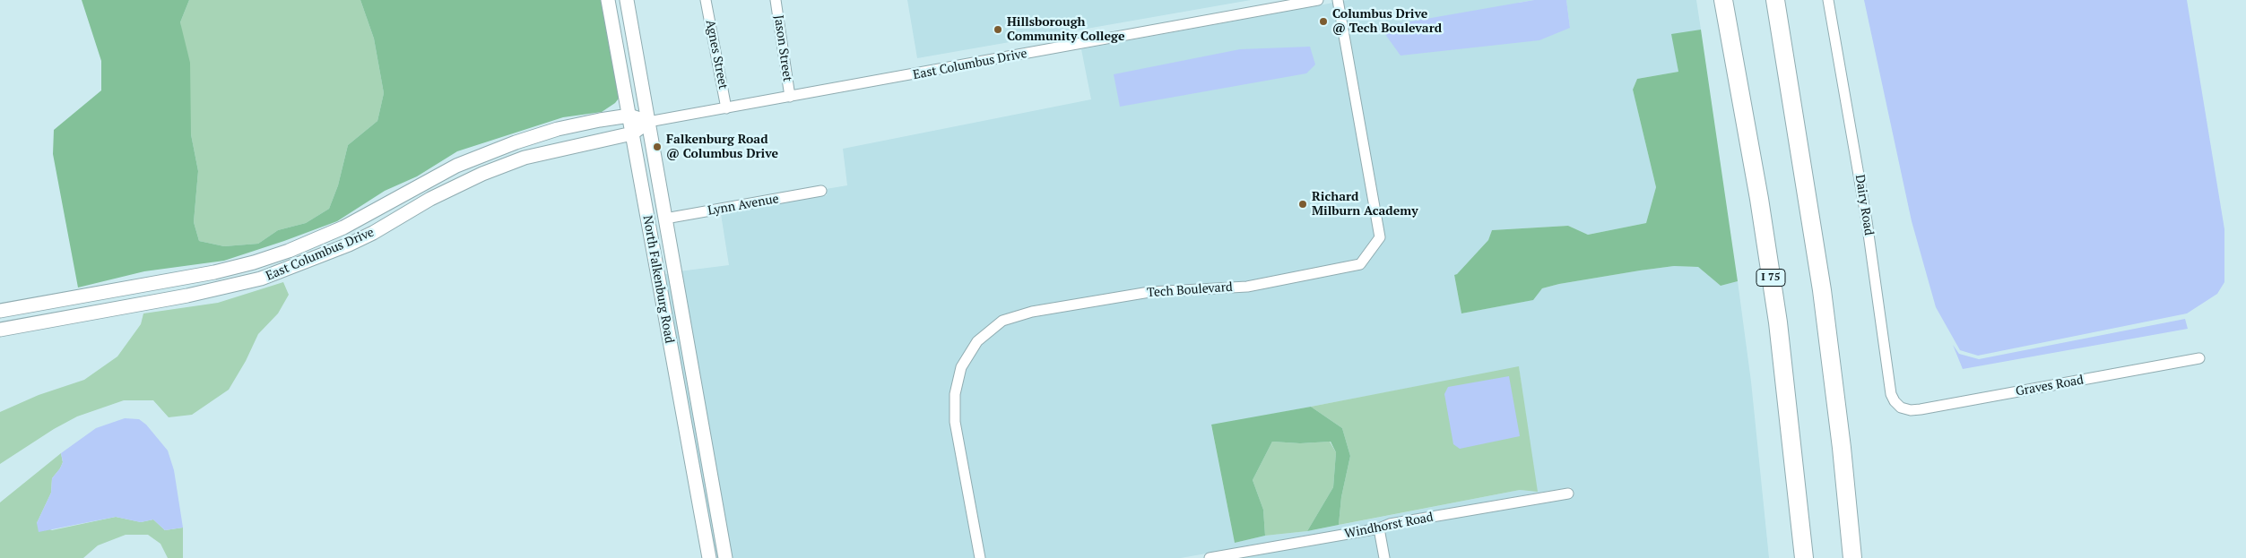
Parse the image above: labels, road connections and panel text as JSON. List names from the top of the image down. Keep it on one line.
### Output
{"streets":{"highway":["I 75"],"street":["Jason Street","Agnes Street","East Columbus Drive","Lynn Avenue","Dairy Road","North Falkenburg Road","Tech Boulevard","Graves Road","Windhorst Road"]},"crossings":[["Jason Street","East Columbus Drive"],["Agnes Street","East Columbus Drive"],["East Columbus Drive","North Falkenburg Road"],["Lynn Avenue","North Falkenburg Road"],["Dairy Road","Graves Road"]],"places":["Columbus Drive @ Tech Boulevard","Hillsborough Community College","Falkenburg Road @ Columbus Drive","Richard Milburn Academy"]}
